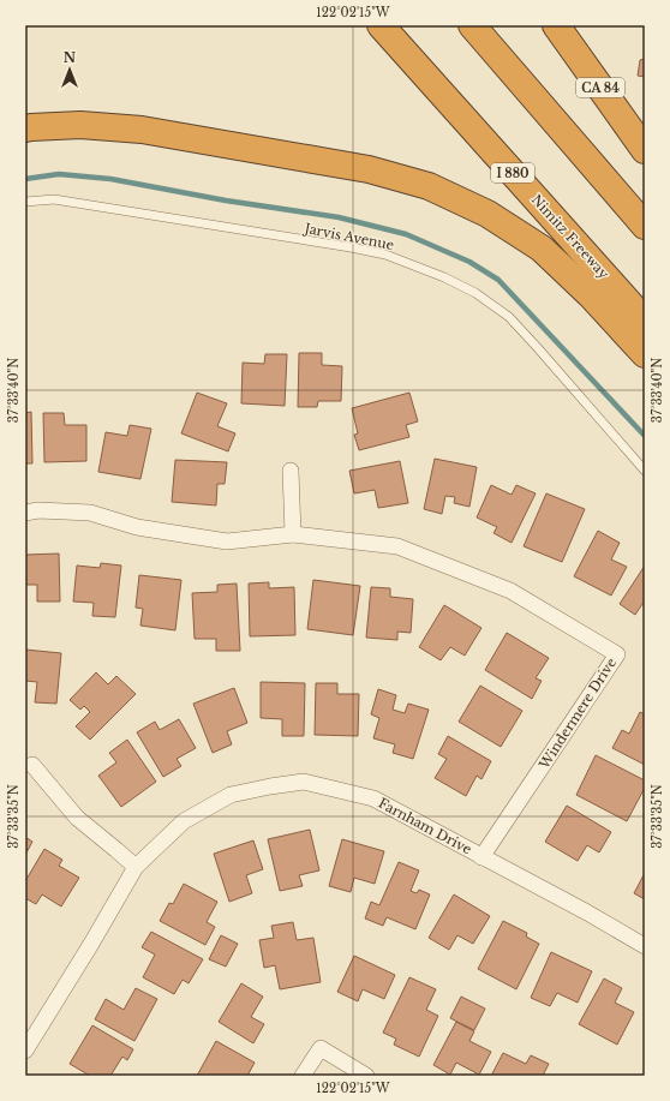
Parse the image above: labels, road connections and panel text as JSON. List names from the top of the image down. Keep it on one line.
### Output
{"streets":{"highway":["CA 84","I 880","Nimitz Freeway"],"street":["Windermere Drive","Farnham Drive"],"lane":["Jarvis Avenue"]},"crossings":[["Windermere Drive","Farnham Drive"]],"north":"top","coordinates":["122°02'15\"W","37°33'40\"N","37°33'35\"N"]}
